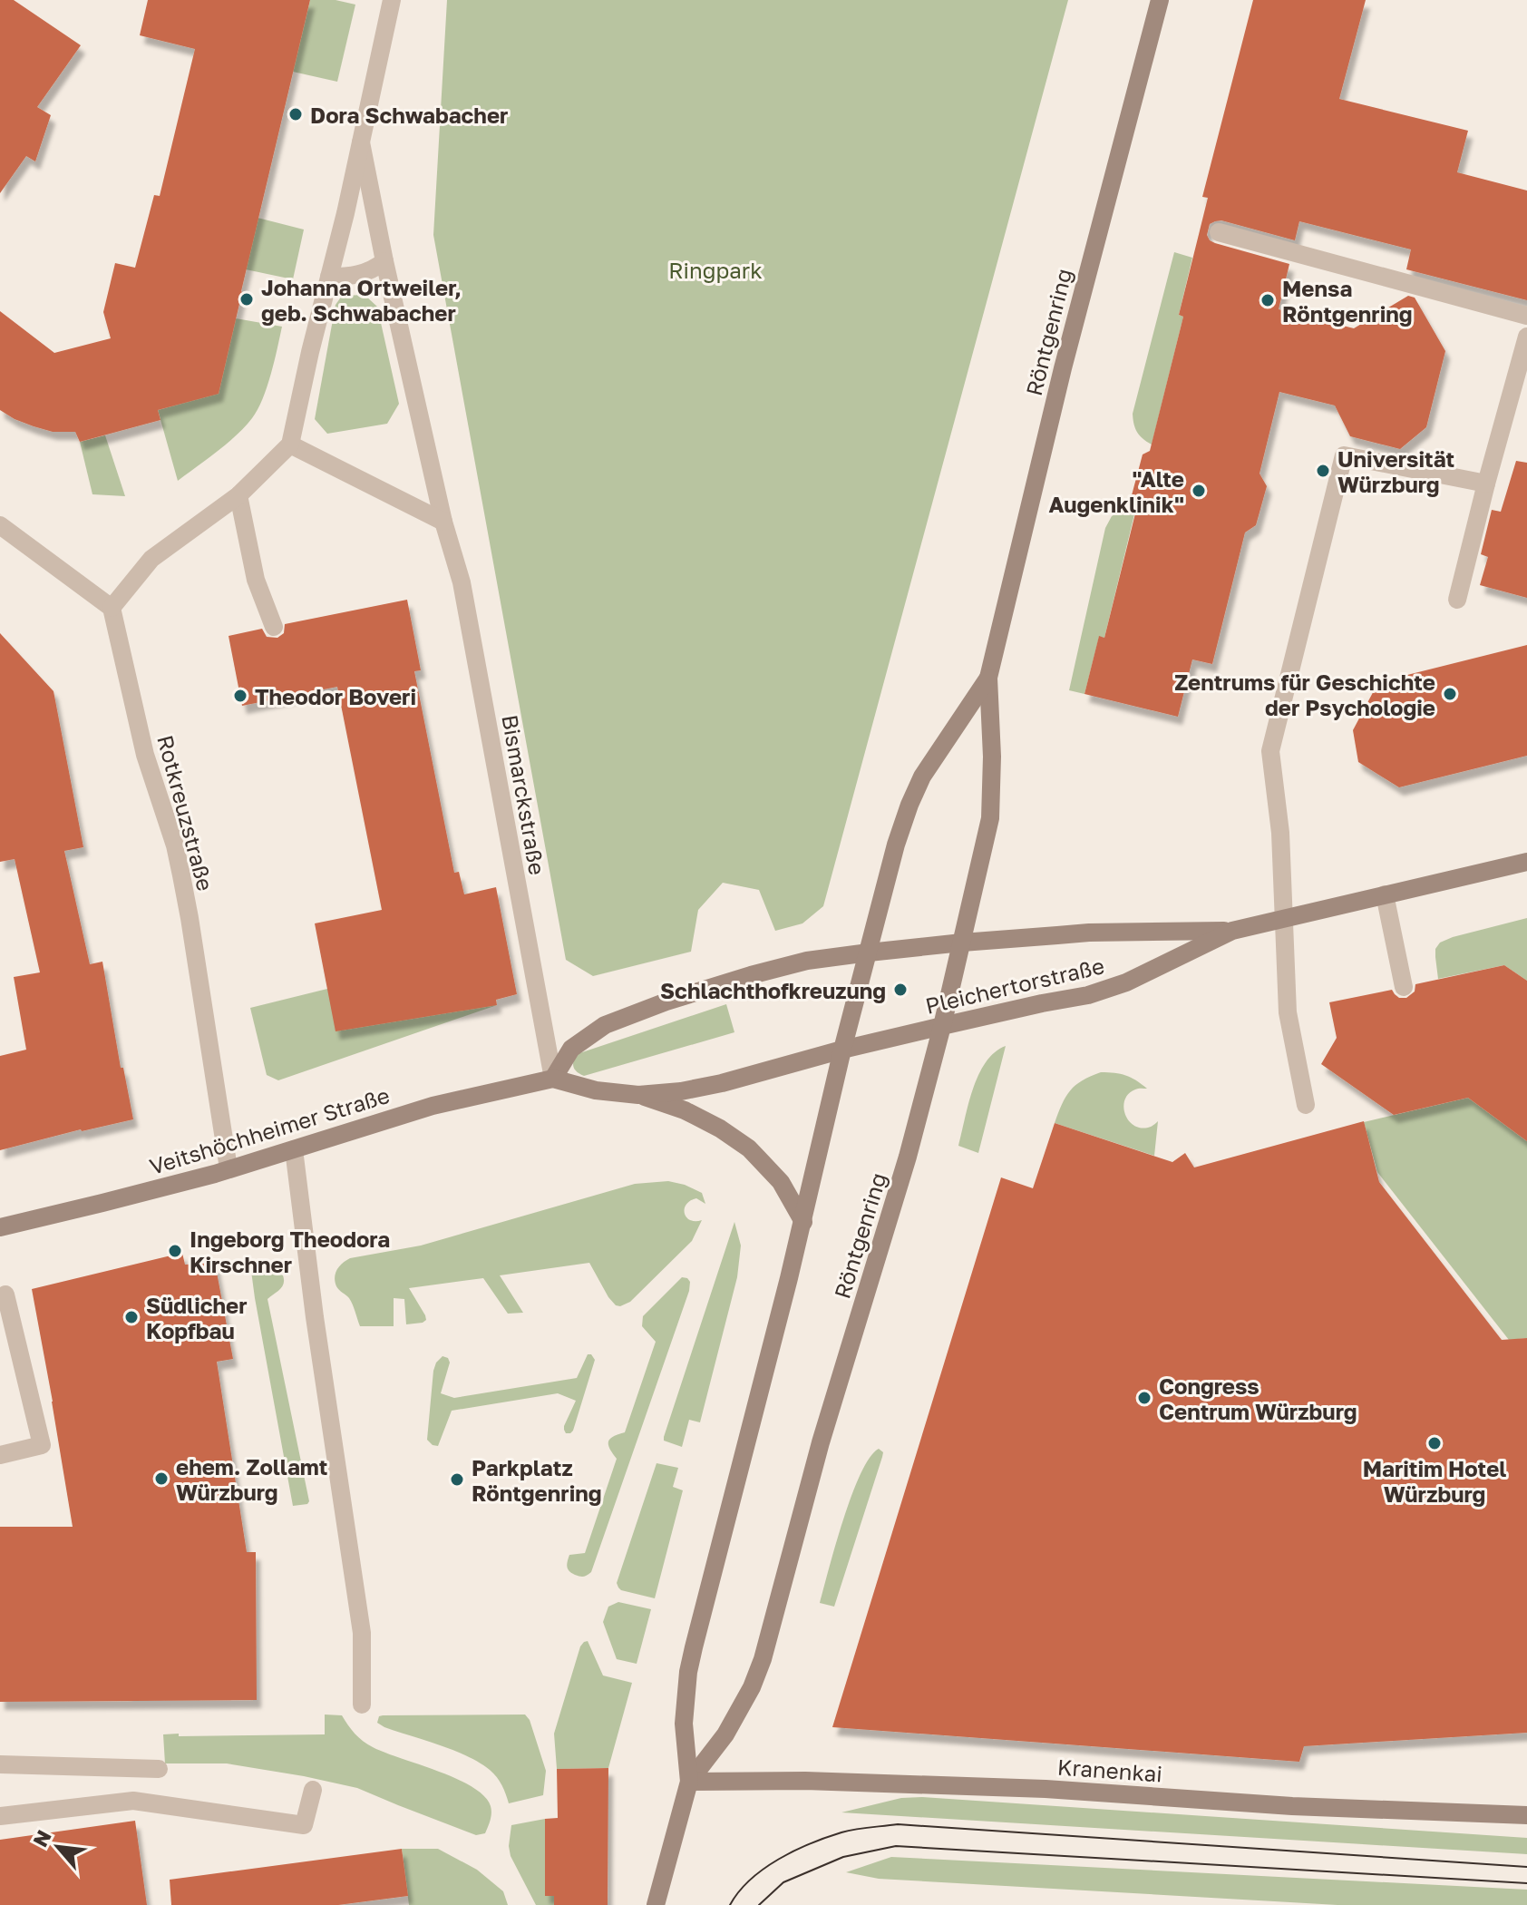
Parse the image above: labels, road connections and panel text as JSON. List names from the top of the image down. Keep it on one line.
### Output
{"streets":{"main road":["Röntgenring","Pleichertorstraße","Veitshöchheimer Straße","Kranenkai"],"street":["Bismarckstraße","Rotkreuzstraße"]},"crossings":[["Röntgenring","Pleichertorstraße"],["Röntgenring","Veitshöchheimer Straße"],["Röntgenring","Kranenkai"],["Bismarckstraße","Veitshöchheimer Straße"],["Rotkreuzstraße","Veitshöchheimer Straße"],["Pleichertorstraße","Veitshöchheimer Straße"]],"parks":["Ringpark"],"places":["Dora Schwabacher","Johanna Ortweiler, geb. Schwabacher","Mensa Röntgenring","Universität Würzburg","\"Alte Augenklinik\"","Zentrums für Geschichte der Psychologie","Theodor Boveri","Schlachthofkreuzung","Ingeborg Theodora Kirschner","Südlicher Kopfbau","Congress Centrum Würzburg","Maritim Hotel Würzburg","ehem. Zollamt Würzburg","Parkplatz Röntgenring"],"north":"top left"}
